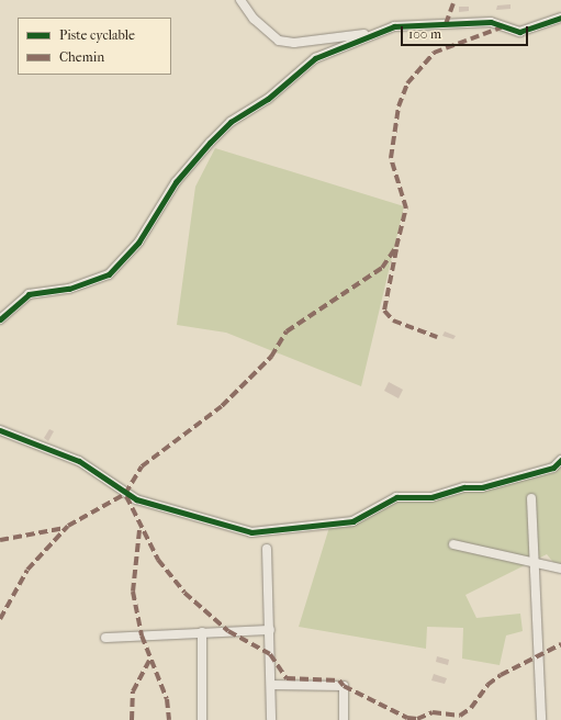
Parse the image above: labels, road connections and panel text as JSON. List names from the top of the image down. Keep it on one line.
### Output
{"legend":["Piste cyclable","Chemin"],"scale_bar":"100 m"}
